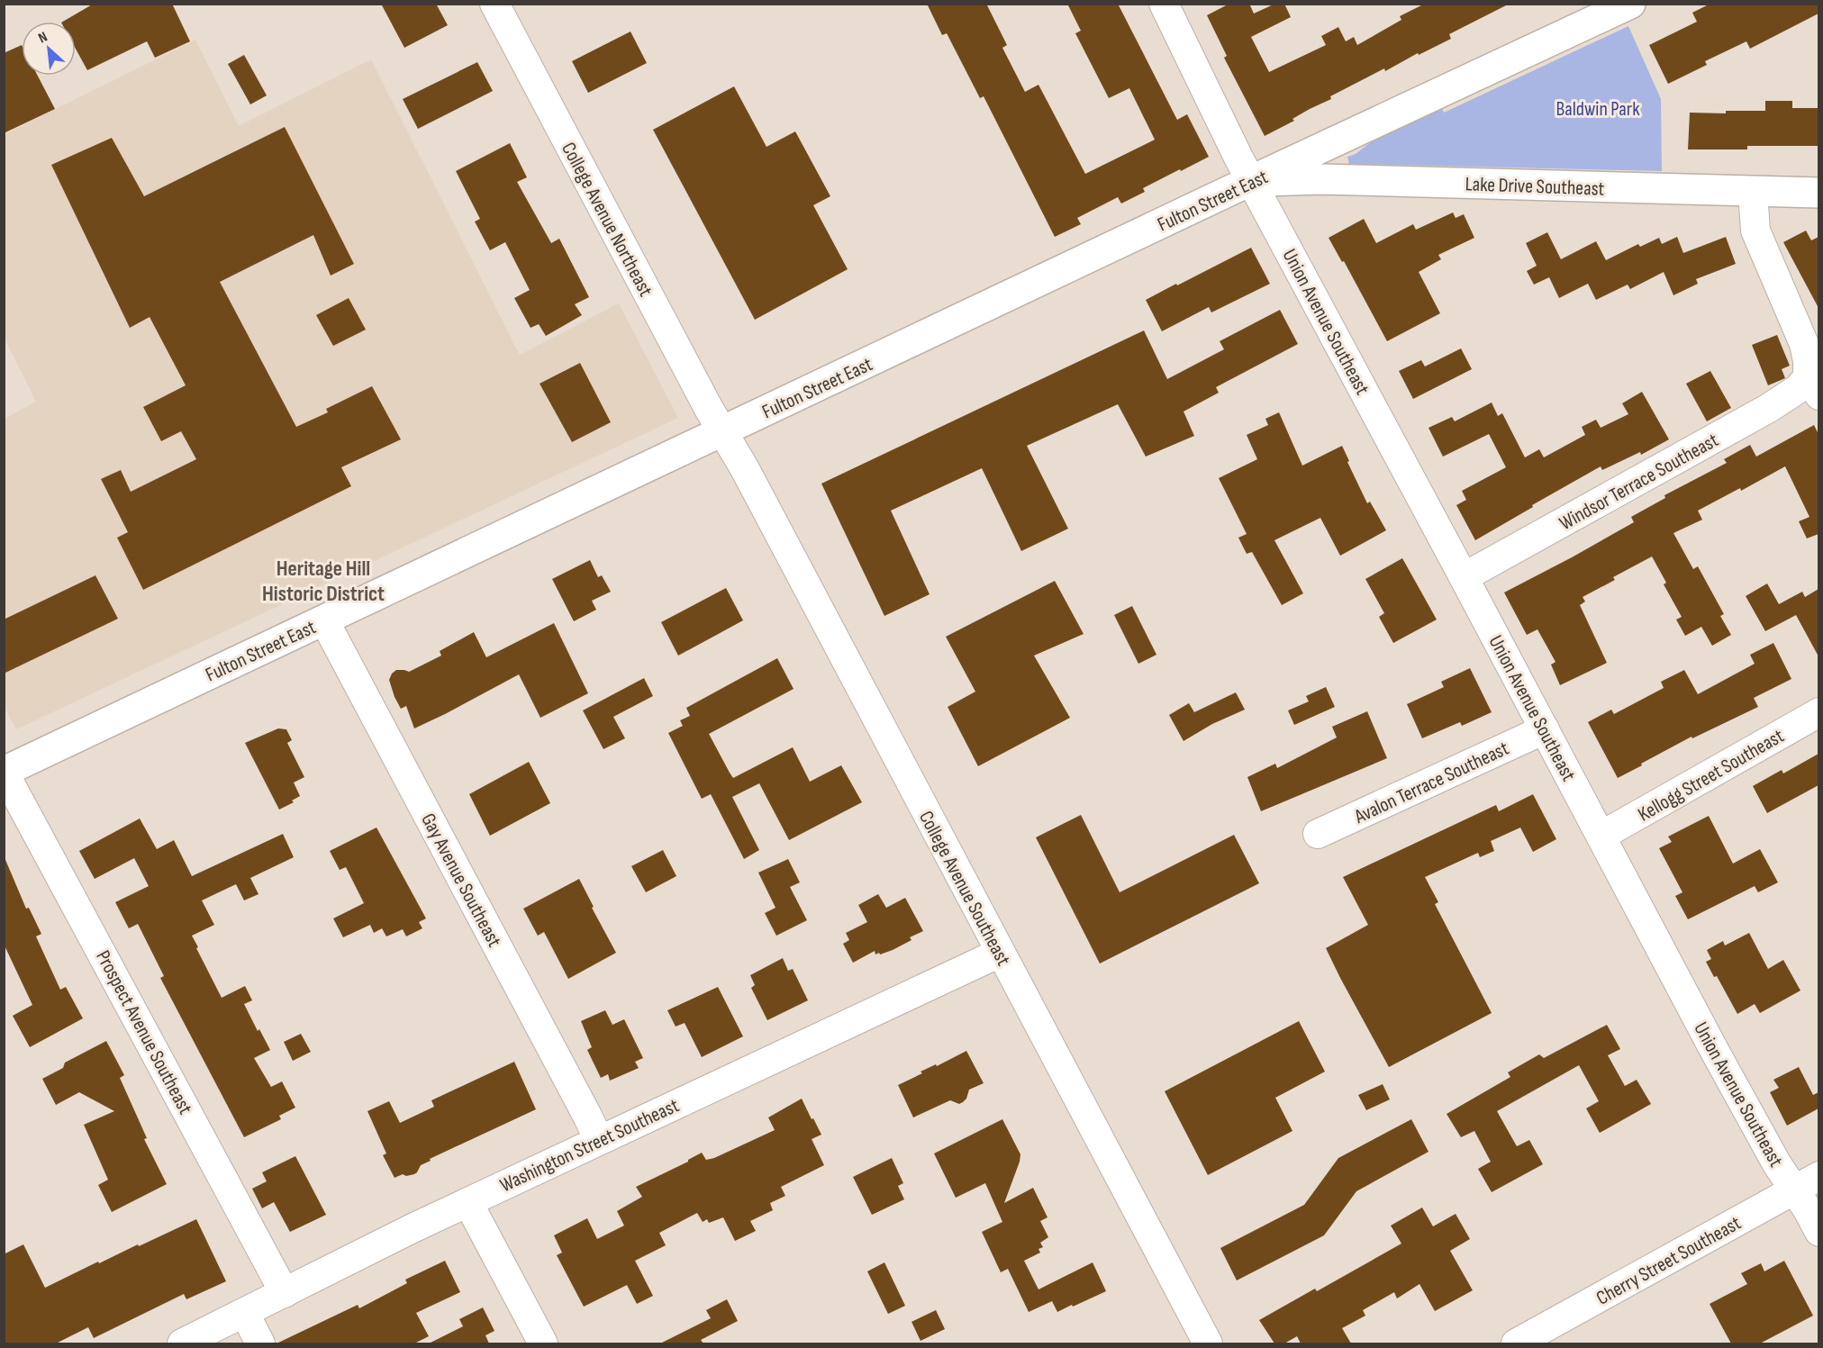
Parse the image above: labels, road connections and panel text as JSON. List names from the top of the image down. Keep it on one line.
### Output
{"streets":{"main road":["Lake Drive Southeast","Fulton Street East"],"street":["College Avenue Northeast","Union Avenue Southeast","Windsor Terrace Southeast","Kellogg Street Southeast","Avalon Terrace Southeast","Gay Avenue Southeast","College Avenue Southeast","Prospect Avenue Southeast","Washington Street Southeast","Cherry Street Southeast"]},"crossings":[["Lake Drive Southeast","Fulton Street East"],["Lake Drive Southeast","Union Avenue Southeast"],["Fulton Street East","College Avenue Northeast"],["Fulton Street East","Union Avenue Southeast"],["Fulton Street East","Gay Avenue Southeast"],["Fulton Street East","College Avenue Southeast"],["Fulton Street East","Prospect Avenue Southeast"],["College Avenue Northeast","College Avenue Southeast"],["Union Avenue Southeast","Windsor Terrace Southeast"],["Union Avenue Southeast","Kellogg Street Southeast"],["Union Avenue Southeast","Avalon Terrace Southeast"],["Union Avenue Southeast","Cherry Street Southeast"],["Gay Avenue Southeast","Washington Street Southeast"],["College Avenue Southeast","Washington Street Southeast"],["Prospect Avenue Southeast","Washington Street Southeast"]],"districts":["Heritage Hill Historic District"],"parks":["Baldwin Park"],"north":"top left"}
